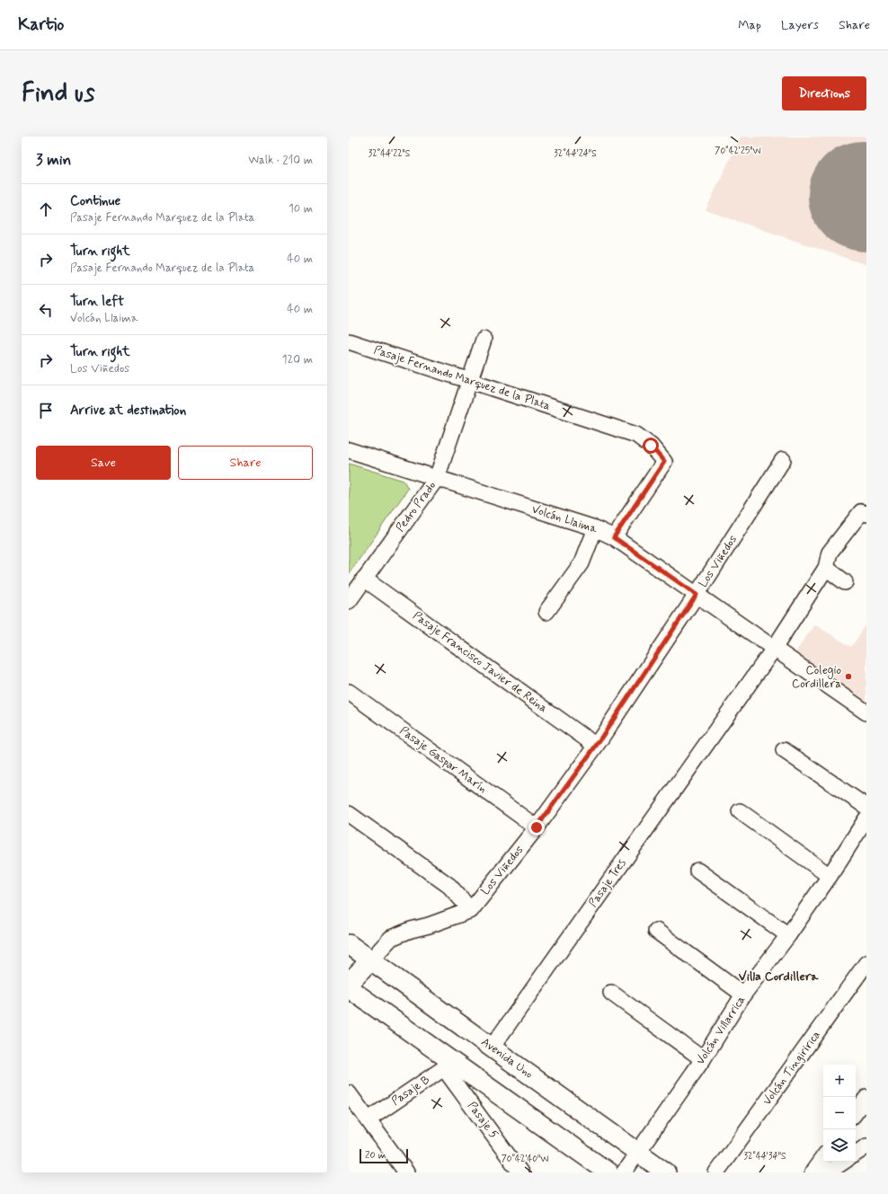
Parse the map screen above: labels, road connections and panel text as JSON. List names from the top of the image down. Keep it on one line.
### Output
{"streets":{"street":["Pasaje Fernando Marquez de la Plata","Pedro Prado","Volcán Llaima","Los Viñedos","Pasaje Francisco Javier de Reina","Pasaje Gaspar Marín","Pasaje Tres","Volcán Villarrica","Avenida Uno","Volcán Tingiririca","Pasaje B","Pasaje 5"]},"crossings":[["Pasaje Fernando Marquez de la Plata","Pedro Prado"],["Pasaje Fernando Marquez de la Plata","Volcán Llaima"],["Pedro Prado","Volcán Llaima"],["Pedro Prado","Pasaje Francisco Javier de Reina"],["Volcán Llaima","Los Viñedos"],["Volcán Llaima","Pasaje Tres"],["Los Viñedos","Pasaje Francisco Javier de Reina"],["Los Viñedos","Pasaje Gaspar Marín"],["Pasaje Tres","Avenida Uno"],["Volcán Villarrica","Avenida Uno"],["Pasaje B","Pasaje 5"]],"districts":["Villa Cordillera"],"places":["Colegio Cordillera"],"scale_bar":"20 m","page":{"header":"Kartio","nav":["Map","Layers","Share"],"buttons":["Directions",["Save","Share"]],"title":"Find us","heading":["3 min","Walk · 210 m"],"list":[["Continue","Pasaje Fernando Marquez de la Plata","10 m"],["Turn right","Pasaje Fernando Marquez de la Plata","40 m"],["Turn left","Volcán Llaima","40 m"],["Turn right","Los Viñedos","120 m"],"Arrive at destination"],"map_buttons":["+","−"],"scale":"20 m"},"coordinates":["70°42'25\"W","32°44'22\"S","32°44'24\"S","32°44'34\"S","70°42'40\"W"]}
